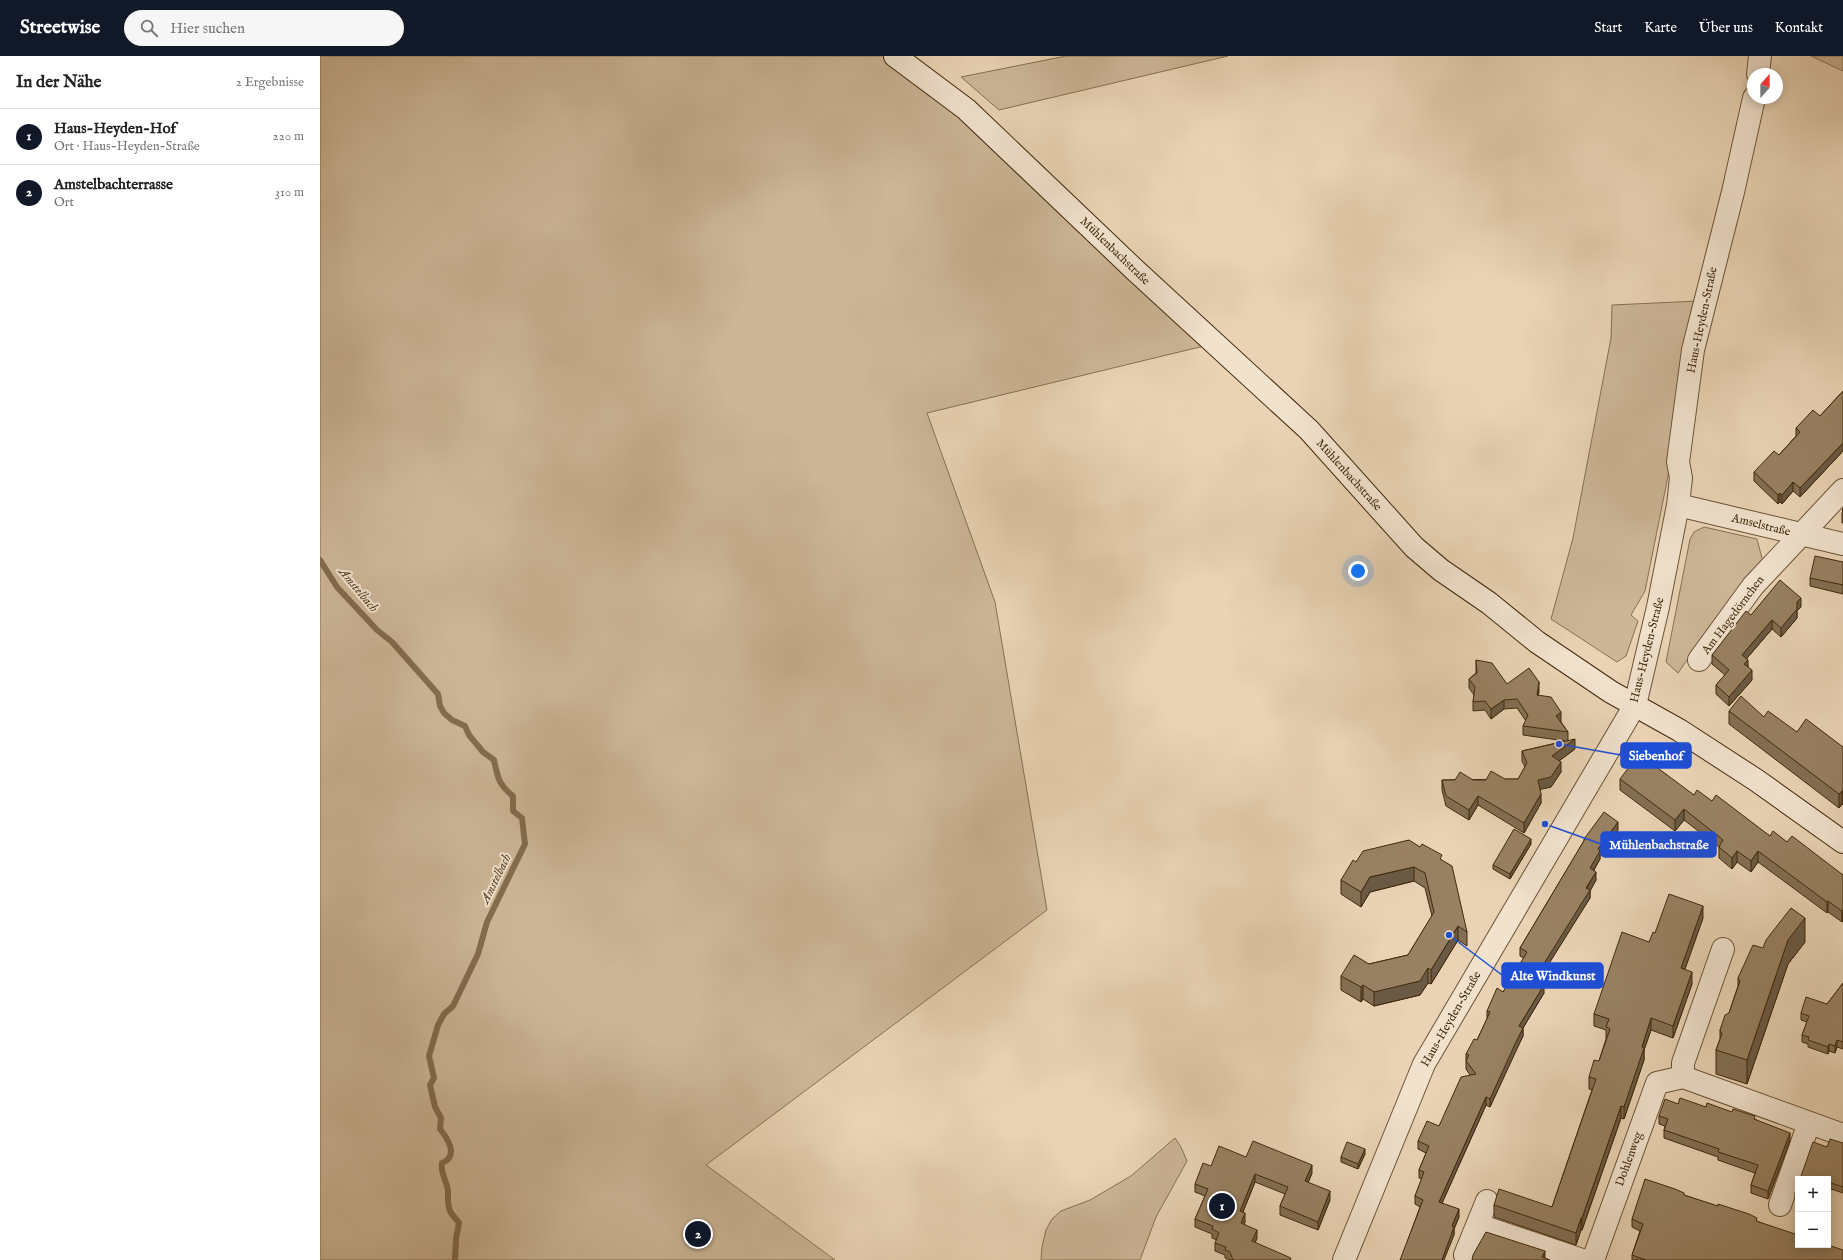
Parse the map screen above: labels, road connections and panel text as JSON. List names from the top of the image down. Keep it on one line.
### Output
{"streets":{"street":["Mühlenbachstraße","Haus-Heyden-Straße","Amselstraße","Am Hagedörnchen","Dohlenweg"]},"crossings":[["Mühlenbachstraße","Haus-Heyden-Straße"],["Haus-Heyden-Straße","Amselstraße"],["Amselstraße","Am Hagedörnchen"]],"water":["Amstelbach"],"places":["Siebenhof","Mühlenbachstraße","Alte Windkunst"],"north":"top","page":{"header":"Streetwise","search":"Hier suchen","nav":["Start","Karte","Über uns","Kontakt"],"heading":["In der Nähe","2 Ergebnisse"],"list":[{"mark":"1","name":"Haus-Heyden-Hof","note":"Ort · Haus-Heyden-Straße","value":"220 m"},{"mark":"2","name":"Amstelbachterrasse","note":"Ort","value":"310 m"}],"map_buttons":["+","−"],"pins":["1","2"]}}
